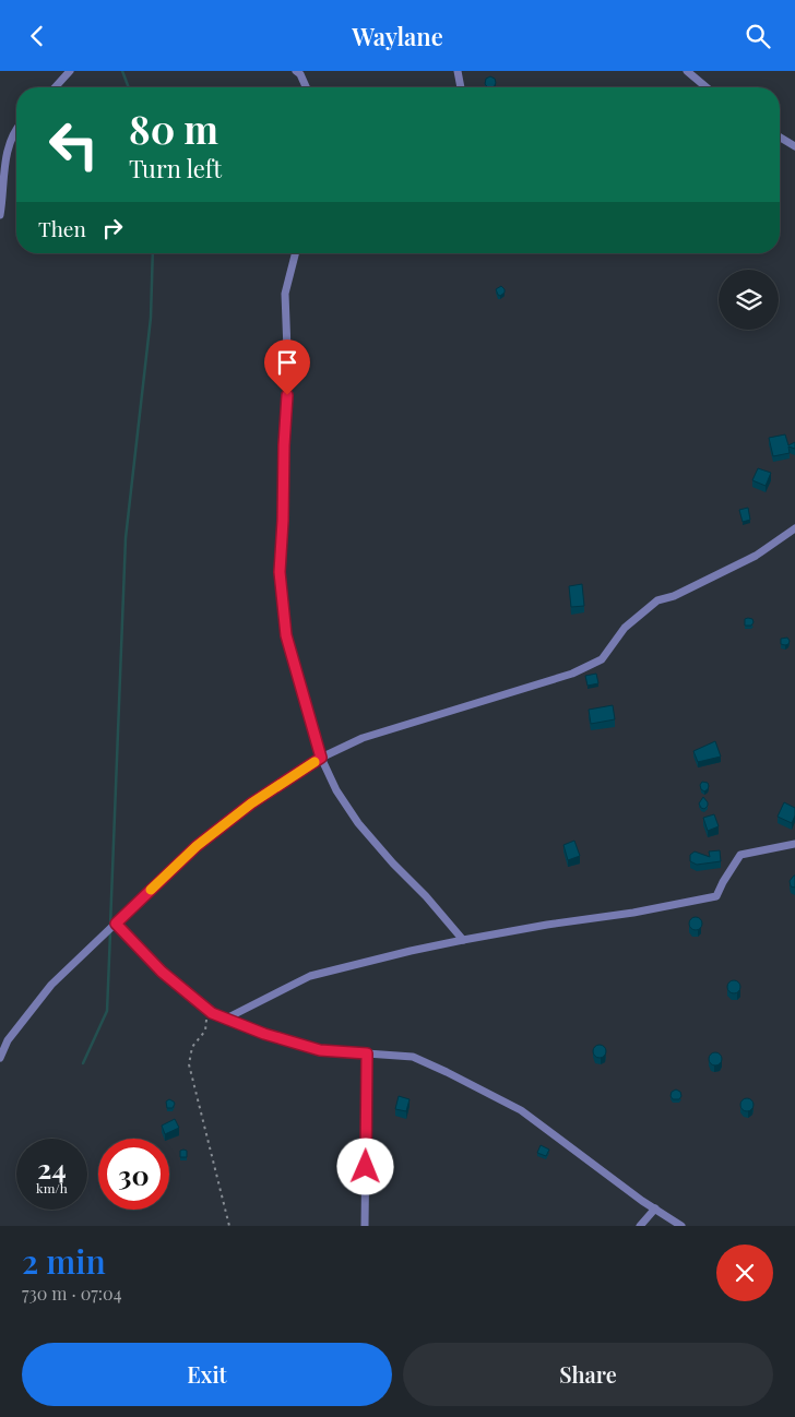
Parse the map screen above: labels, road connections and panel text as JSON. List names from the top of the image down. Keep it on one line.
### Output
{"page":{"header":"Waylane","turn":["80 m","Turn left"],"then":"Then","speed":"24 km/h","limit":"30","heading":["2 min","730 m · 07:04"],"buttons":["Exit","Share"]}}
